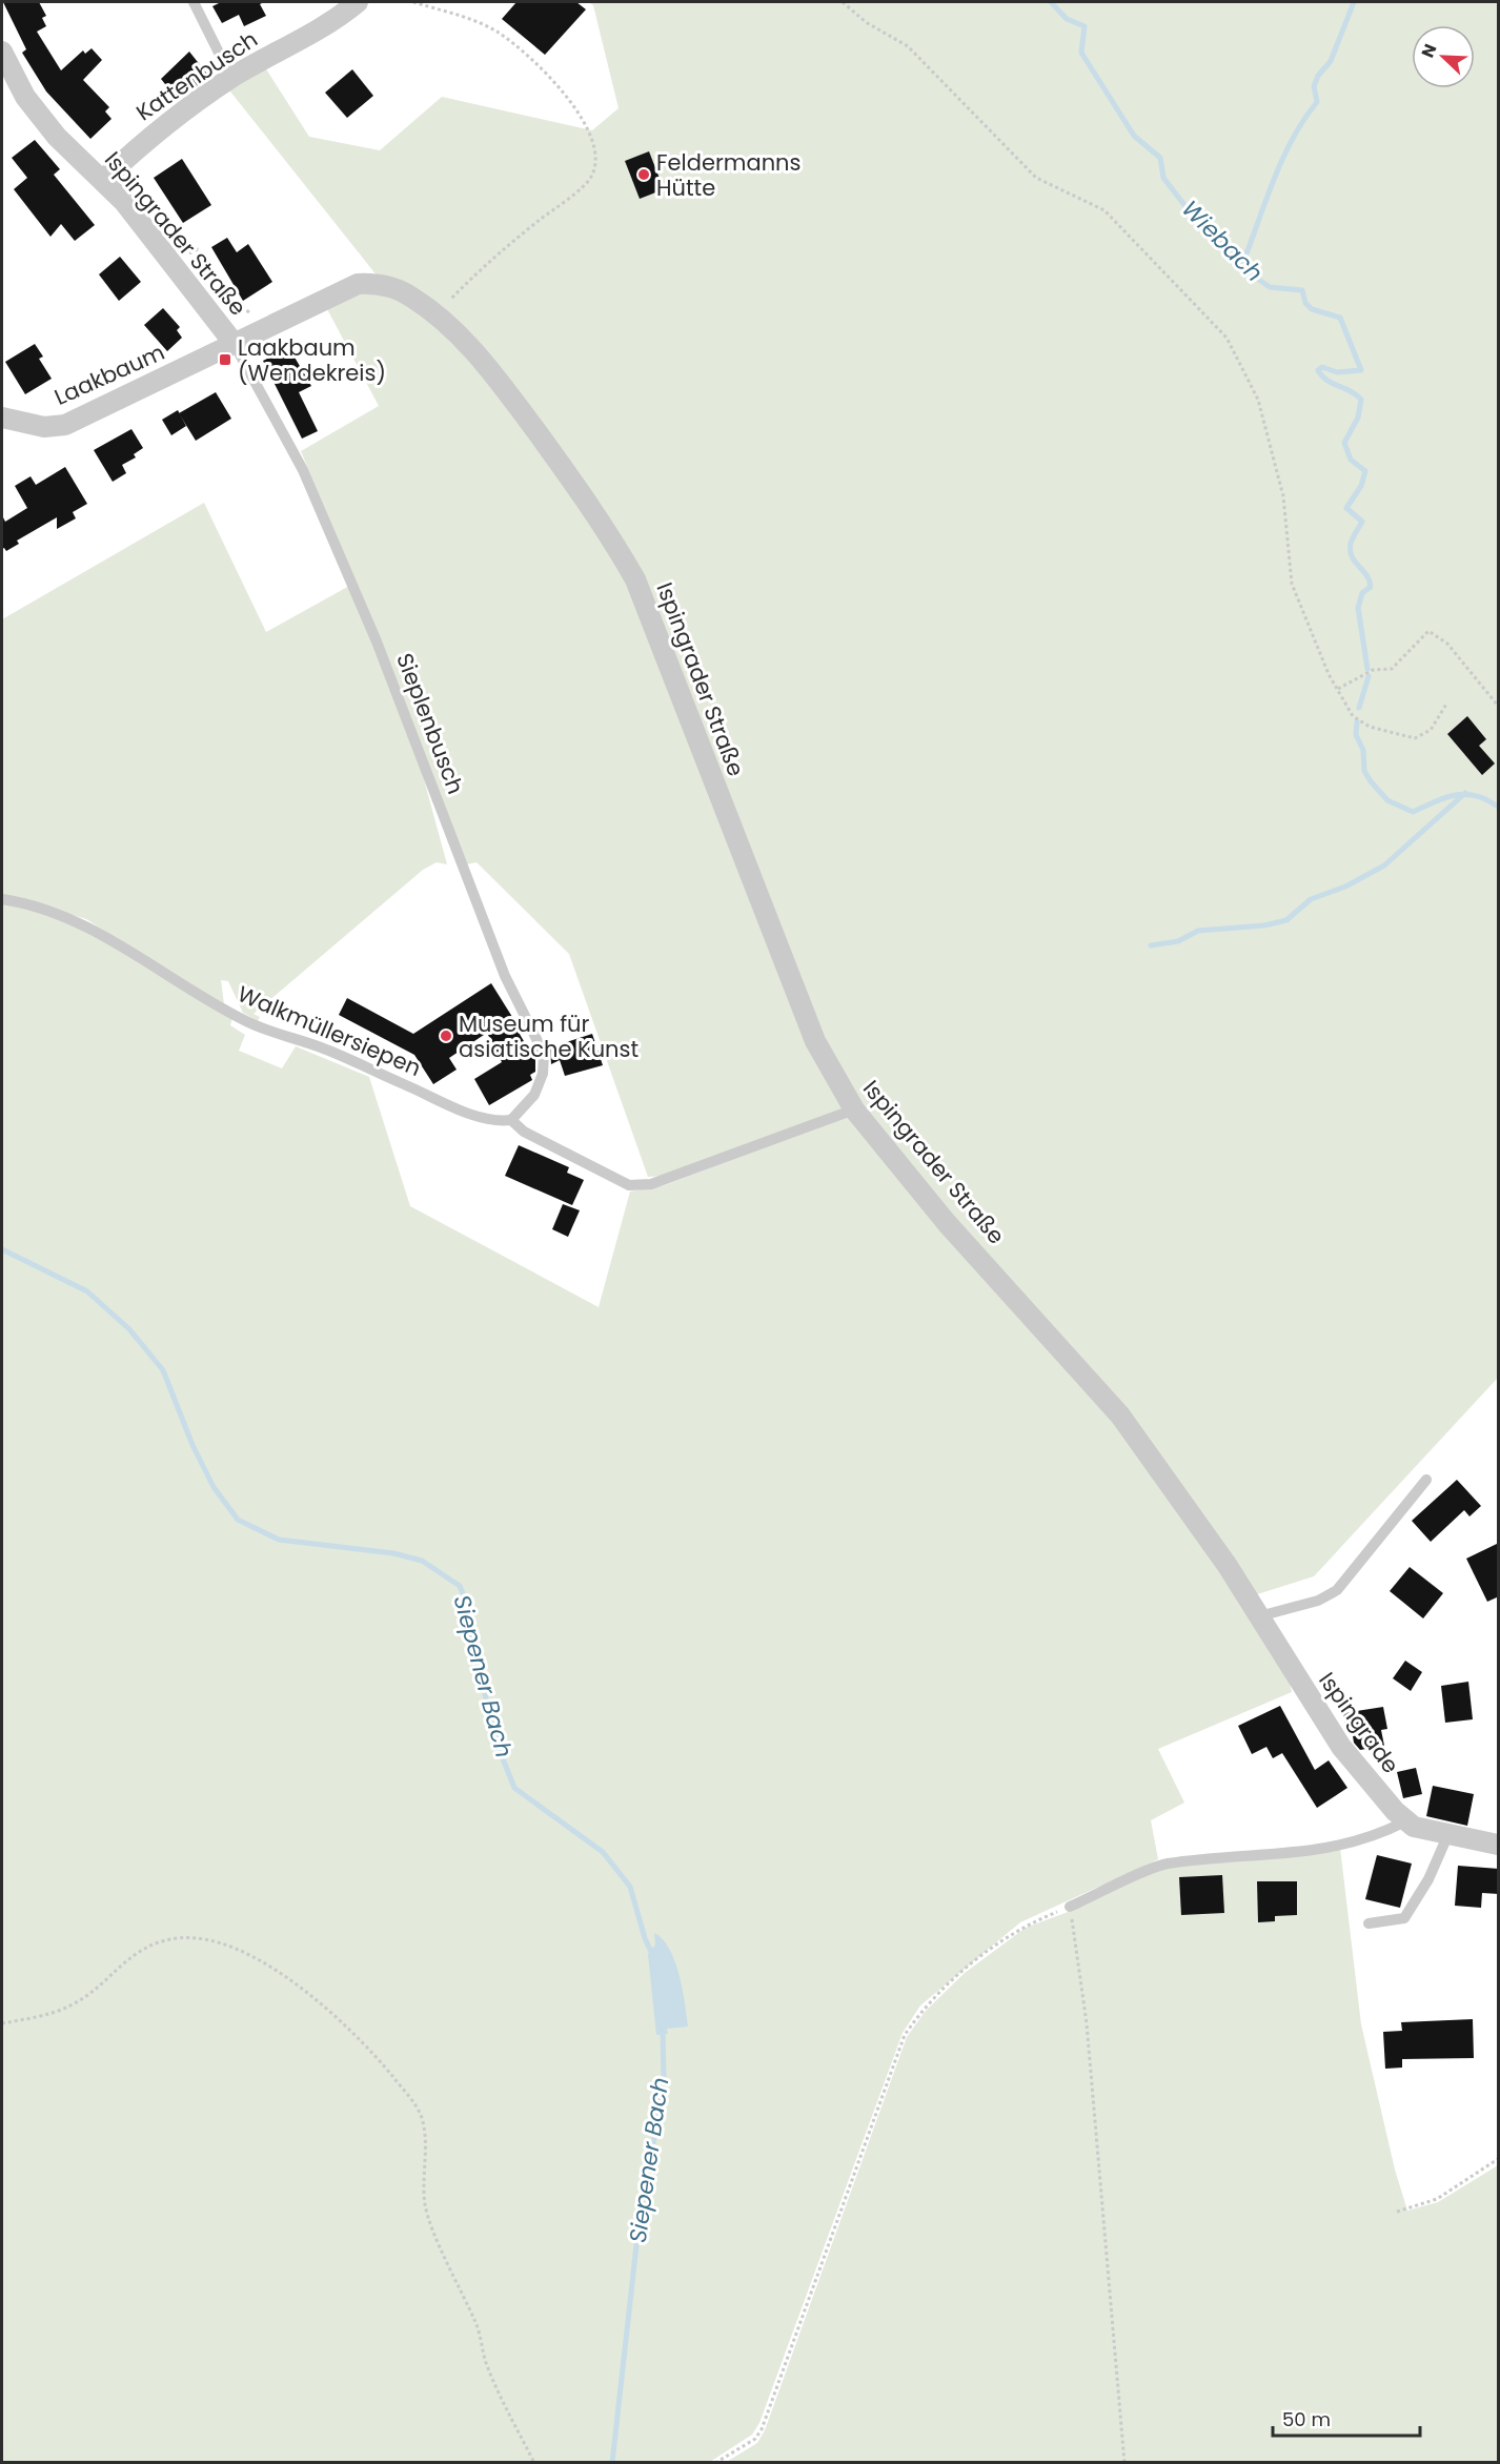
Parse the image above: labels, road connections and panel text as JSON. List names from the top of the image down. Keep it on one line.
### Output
{"streets":{"street":["Kattenbusch","Ispingrader Straße","Laakbaum","Ispingrade"],"lane":["Sieplenbusch","Walkmüllersiepen"]},"crossings":[["Kattenbusch","Ispingrader Straße"],["Ispingrader Straße","Laakbaum"],["Ispingrader Straße","Sieplenbusch"],["Ispingrader Straße","Ispingrade"],["Laakbaum","Sieplenbusch"],["Sieplenbusch","Walkmüllersiepen"]],"water":["Wiebach","Siepener Bach"],"places":{"other":["Feldermanns Hütte","Museum für asiatische Kunst"],"transit":["Laakbaum (Wendekreis)"]},"scale_bar":"50 m","north":"top left"}
